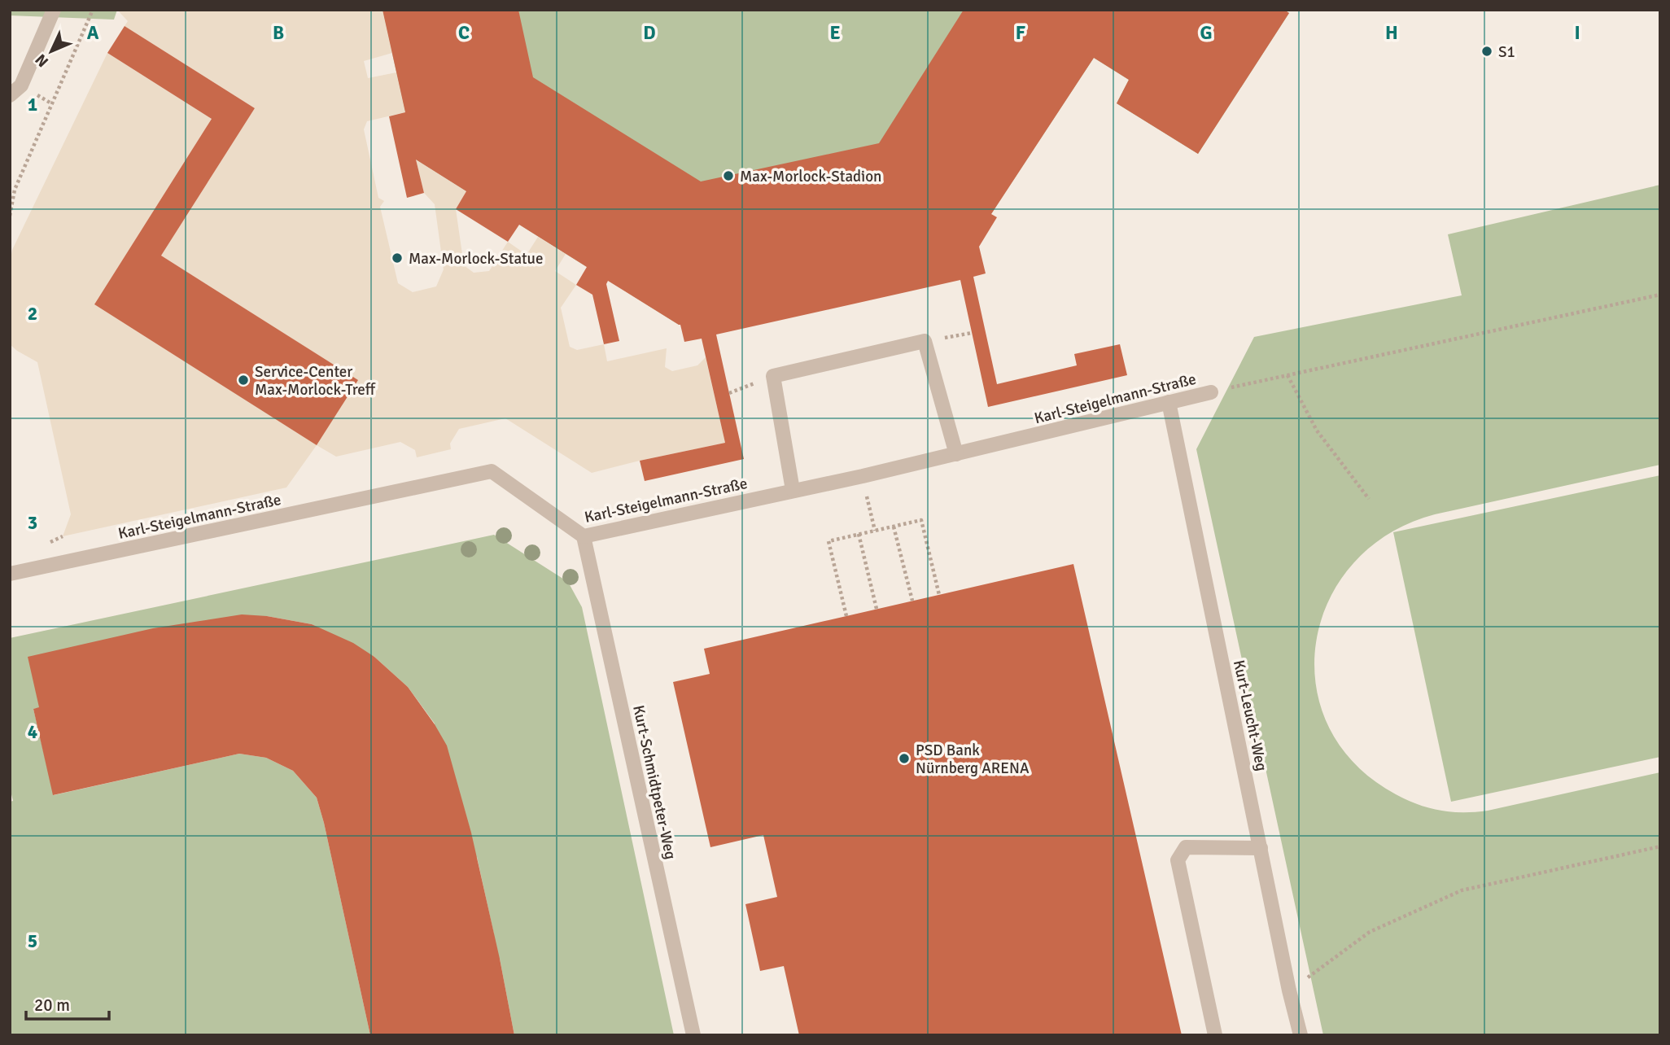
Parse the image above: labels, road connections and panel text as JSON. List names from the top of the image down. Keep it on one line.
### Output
{"streets":{"street":["Karl-Steigelmann-Straße","Kurt-Leucht-Weg","Kurt-Schmidtpeter-Weg"]},"crossings":[["Karl-Steigelmann-Straße","Kurt-Leucht-Weg"],["Karl-Steigelmann-Straße","Kurt-Schmidtpeter-Weg"]],"places":["S1","Max-Morlock-Stadion","Max-Morlock-Statue","Service-Center Max-Morlock-Treff","PSD Bank Nürnberg ARENA"],"scale_bar":"20 m","north":"bottom left","grid":{"columns":["A","B","C","D","E","F","G","H","I"],"rows":["1","2","3","4","5"]}}
